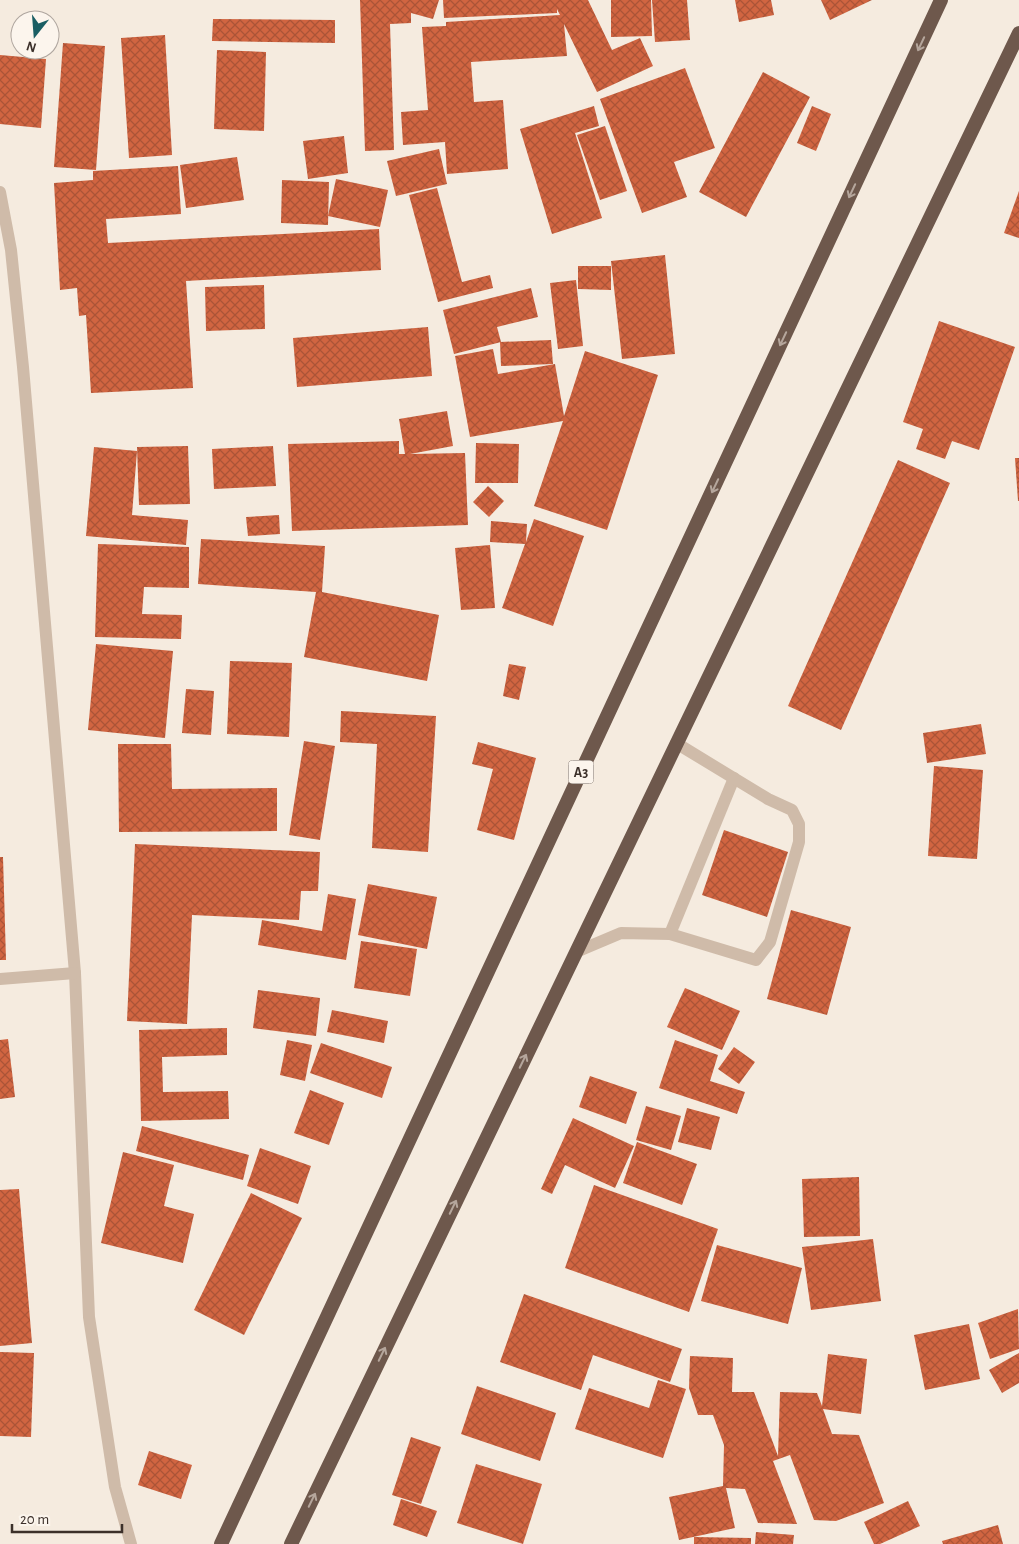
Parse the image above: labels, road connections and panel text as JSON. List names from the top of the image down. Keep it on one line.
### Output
{"streets":{"highway":["A3"]},"scale_bar":"20 m","north":"bottom"}
